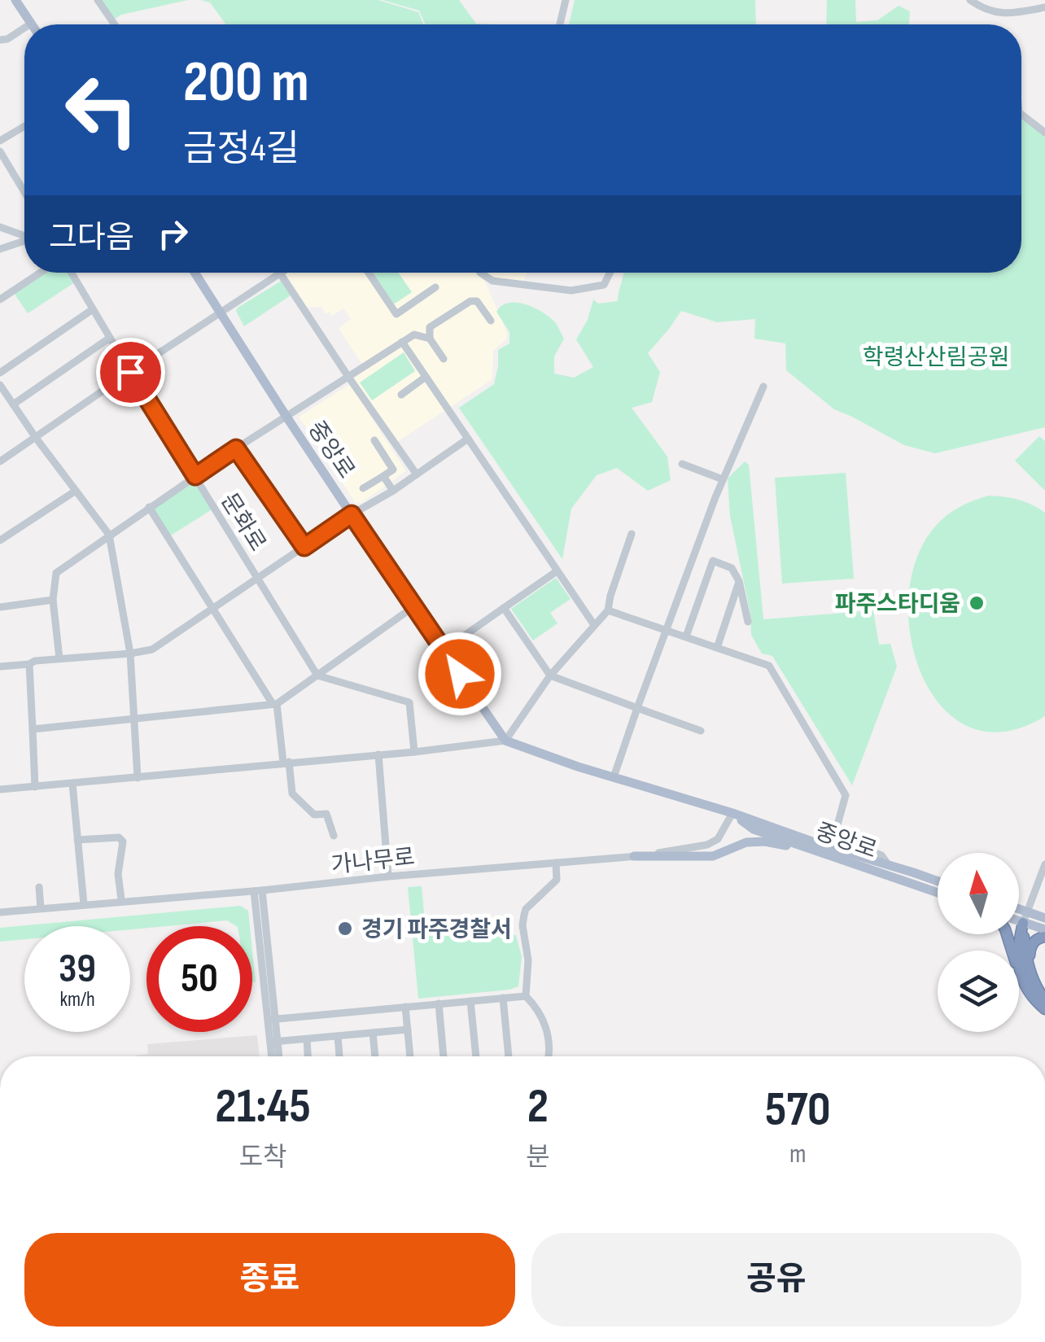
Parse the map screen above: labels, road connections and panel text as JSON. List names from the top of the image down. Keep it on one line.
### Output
{"streets":{"main road":["중앙로"],"street":["문화로","가나무로"]},"crossings":[["중앙로","가나무로"]],"parks":["학령산산림공원"],"places":["파주스타디움","경기 파주경찰서"],"north":"top","page":{"turn":["200 m","금정4길"],"then":"그다음","speed":"39 km/h","limit":"50","eta":["21:45","도착","2","분","570","m"],"buttons":["종료","공유"]}}
